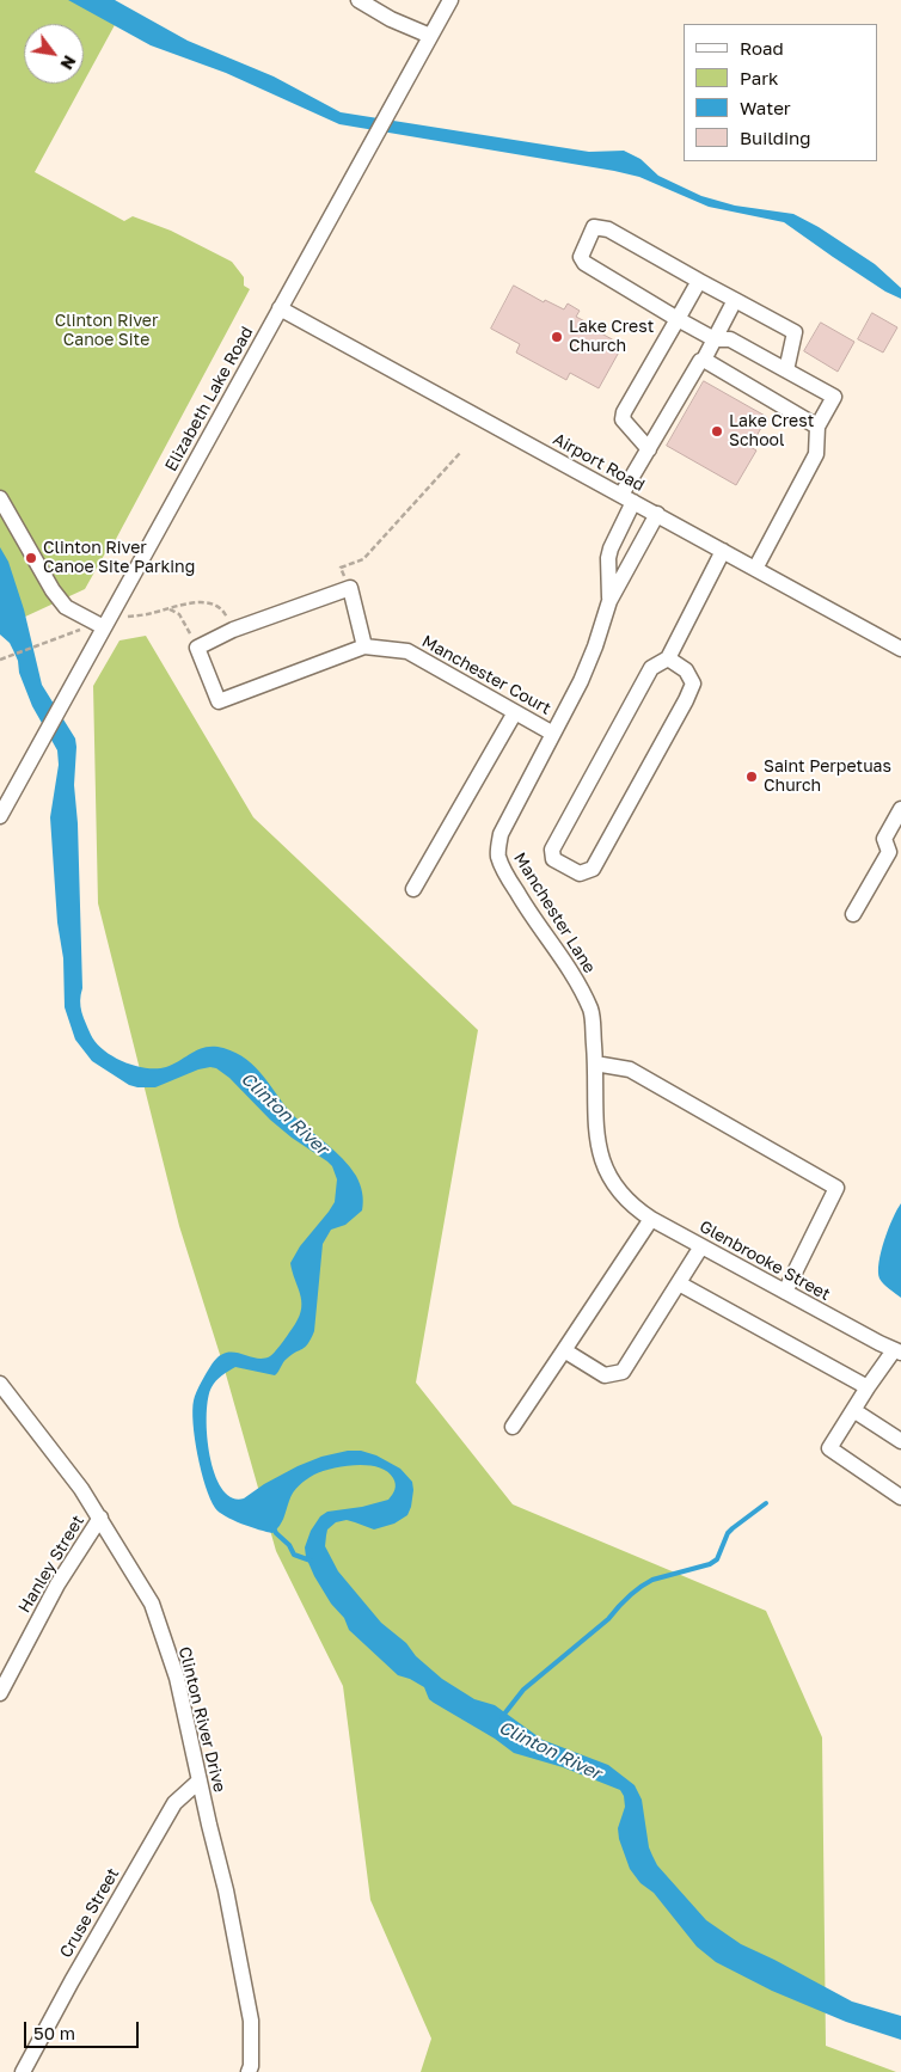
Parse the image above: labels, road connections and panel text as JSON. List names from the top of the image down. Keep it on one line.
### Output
{"streets":{"street":["Elizabeth Lake Road","Airport Road","Manchester Court","Manchester Lane","Glenbrooke Street","Hanley Street","Clinton River Drive","Cruse Street"]},"crossings":[["Elizabeth Lake Road","Airport Road"],["Airport Road","Manchester Lane"],["Manchester Court","Manchester Lane"],["Manchester Lane","Glenbrooke Street"],["Hanley Street","Clinton River Drive"],["Clinton River Drive","Cruse Street"]],"water":["Clinton River"],"parks":["Clinton River Canoe Site"],"places":["Lake Crest Church","Lake Crest School","Clinton River Canoe Site Parking","Saint Perpetuas Church"],"legend":["Road","Park","Water","Building"],"scale_bar":"50 m","north":"bottom right"}
